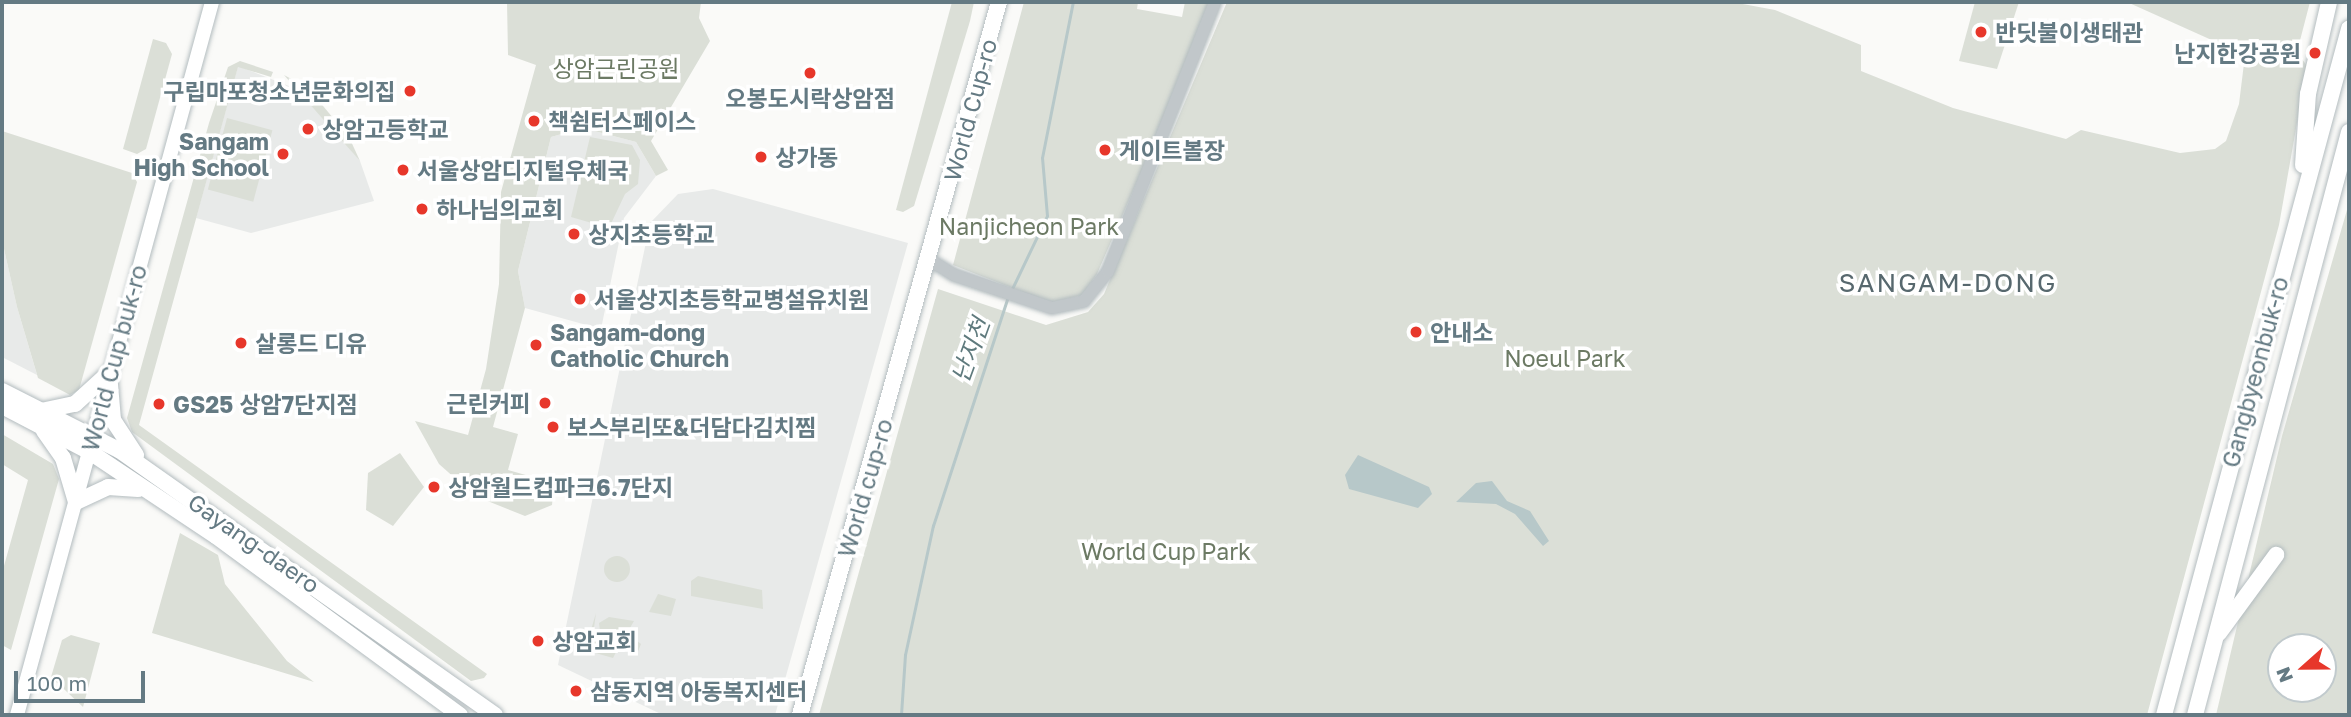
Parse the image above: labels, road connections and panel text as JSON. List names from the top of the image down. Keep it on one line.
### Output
{"streets":{"main road":["World Cup-ro","World Cup buk-ro","Gangbyeonbuk-ro","World cup-ro","Gayang-daero"]},"crossings":[["World Cup-ro","World cup-ro"],["World Cup buk-ro","Gayang-daero"]],"districts":["SANGAM-DONG"],"water":["난지천"],"parks":["상암근린공원","Nanjicheon Park","Noeul Park","World Cup Park"],"places":["반딧불이생태관","난지한강공원","오봉도시락상암점","구립마포청소년문화의집","책쉼터스페이스","상암고등학교","게이트볼장","Sangam High School","상가동","서울상암디지털우체국","하나님의교회","상지초등학교","서울상지초등학교병설유치원","안내소","살롱드 디유","Sangam-dong Catholic Church","근린커피","GS25 상암7단지점","보스부리또&더담다김치찜","상암월드컵파크6.7단지","상암교회","삼동지역 아동복지센터"],"scale_bar":"100 m","north":"left"}
